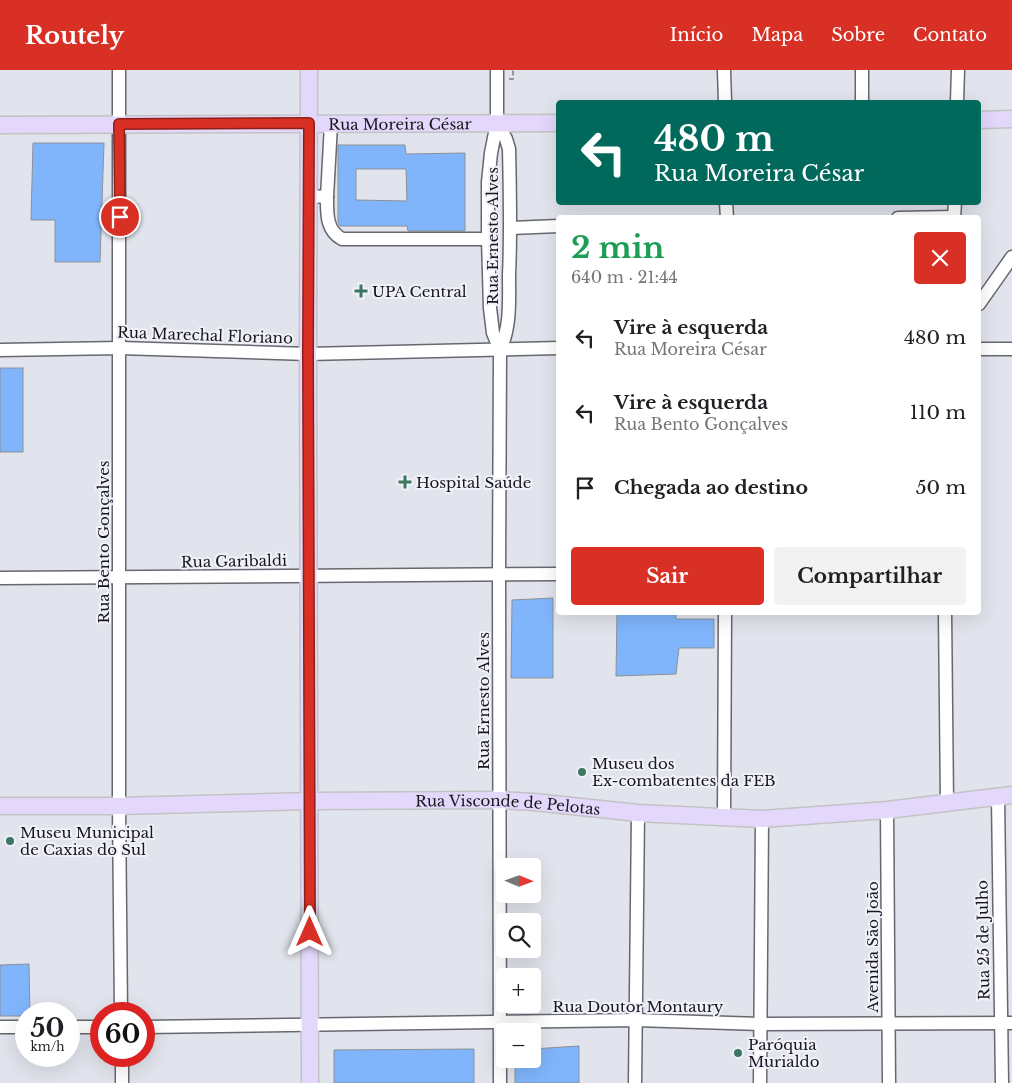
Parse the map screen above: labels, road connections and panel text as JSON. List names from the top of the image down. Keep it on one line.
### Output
{"streets":{"main road":["Rua Moreira César","Rua Visconde de Pelotas"],"street":["Rua Ernesto Alves","Rua Marechal Floriano","Rua Bento Gonçalves","Rua Garibaldi","Rua 25 de Julho","Avenida São João","Rua Doutor Montaury"]},"crossings":[["Rua Moreira César","Rua Ernesto Alves"],["Rua Moreira César","Rua Bento Gonçalves"],["Rua Ernesto Alves","Rua Marechal Floriano"],["Rua Ernesto Alves","Rua Garibaldi"],["Rua Ernesto Alves","Rua Visconde de Pelotas"],["Rua Ernesto Alves","Rua Doutor Montaury"],["Rua Marechal Floriano","Rua Bento Gonçalves"],["Rua Bento Gonçalves","Rua Garibaldi"],["Rua Bento Gonçalves","Rua Visconde de Pelotas"],["Rua Visconde de Pelotas","Rua 25 de Julho"],["Rua Visconde de Pelotas","Avenida São João"],["Rua 25 de Julho","Rua Doutor Montaury"],["Avenida São João","Rua Doutor Montaury"]],"places":{"health":["UPA Central","Hospital Saúde"],"other":["Museu dos Ex-combatentes da FEB","Museu Municipal de Caxias do Sul","Paróquia Murialdo"]},"north":"right","page":{"header":"Routely","nav":["Início","Mapa","Sobre","Contato"],"turn":["480 m","Rua Moreira César"],"heading":["2 min","640 m · 21:44"],"list":[{"name":"Vire à esquerda","note":"Rua Moreira César","value":"480 m"},{"name":"Vire à esquerda","note":"Rua Bento Gonçalves","value":"110 m"},{"name":"Chegada ao destino","value":"50 m"}],"buttons":["Sair","Compartilhar"],"map_buttons":["+","−"],"speed":"50 km/h","limit":"60"}}
